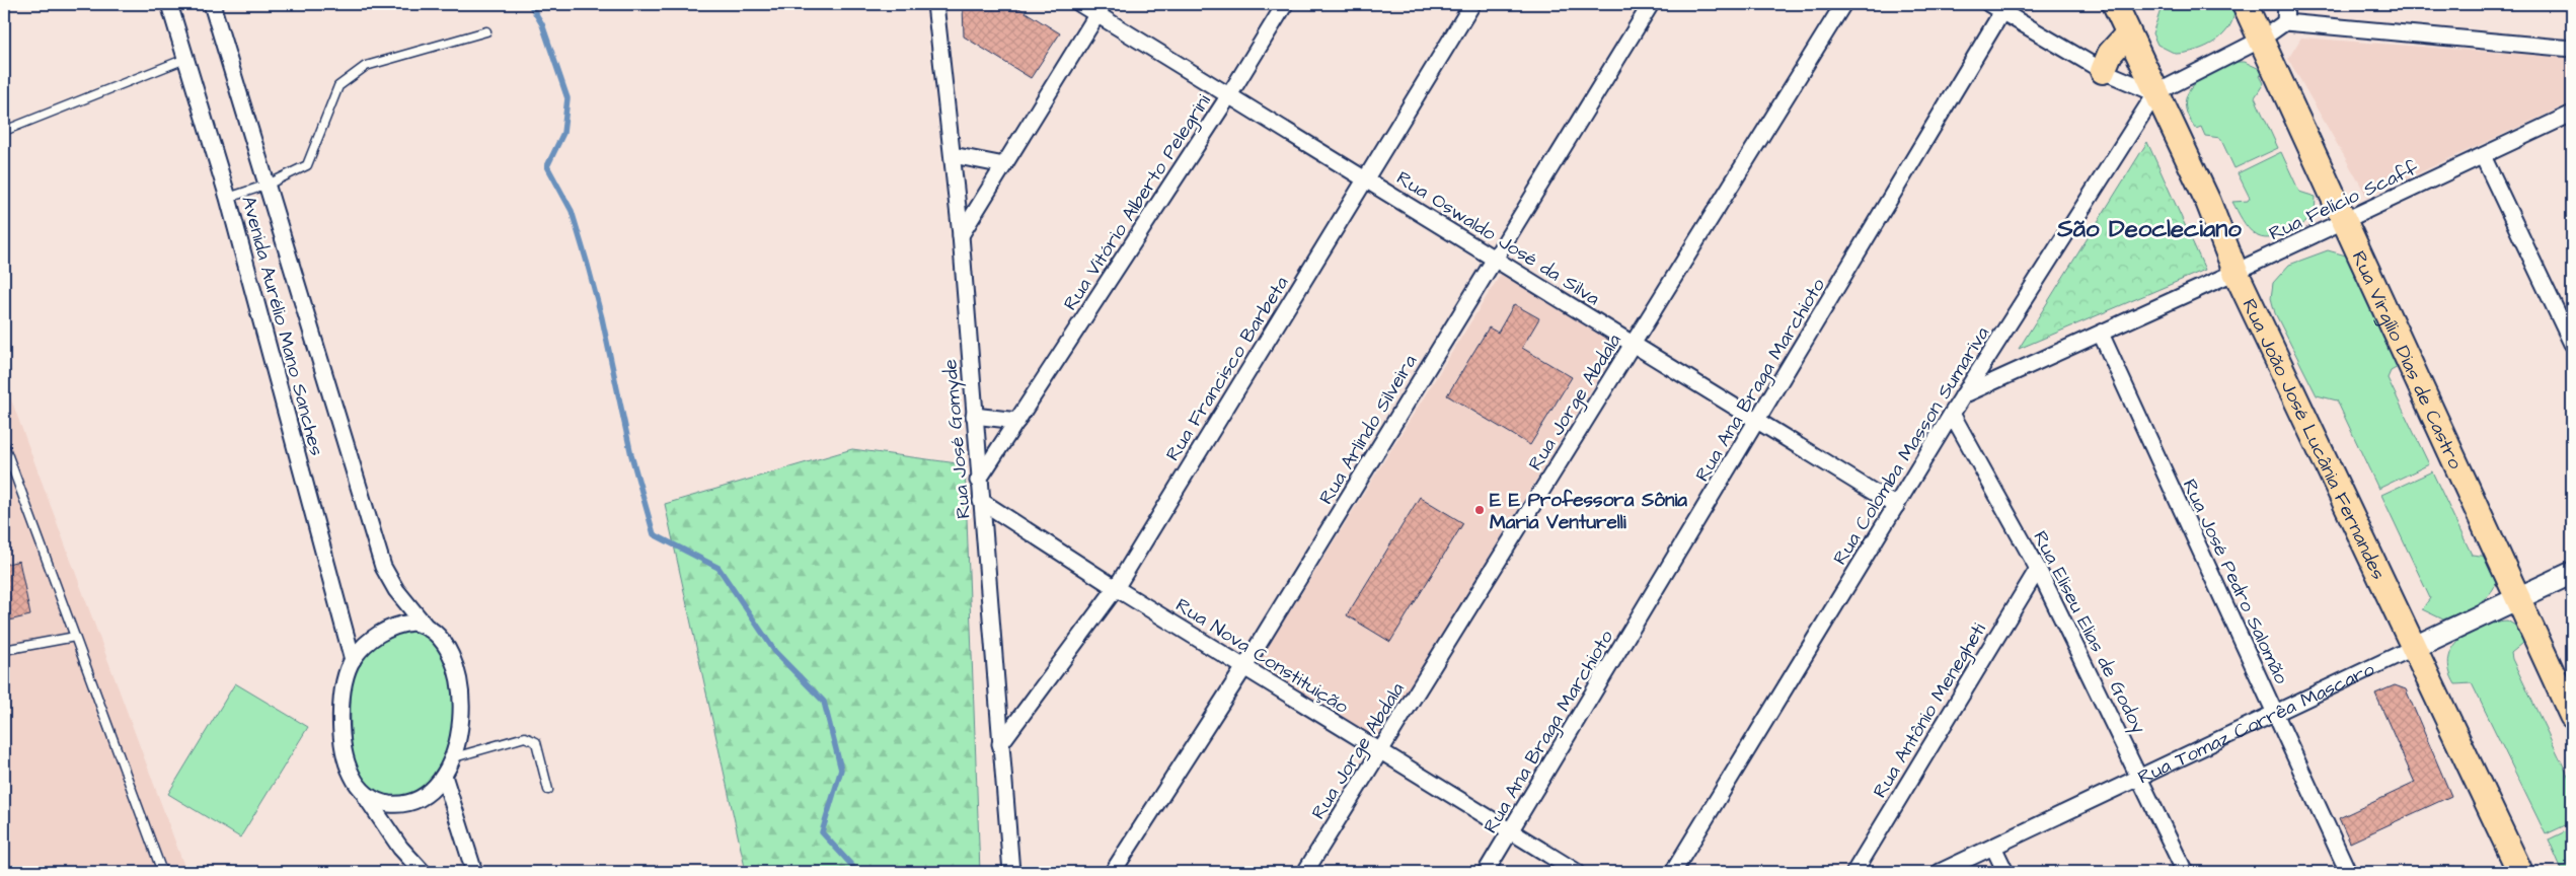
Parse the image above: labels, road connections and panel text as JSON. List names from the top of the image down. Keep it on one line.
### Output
{"streets":{"main road":["Rua Virgílio Dias de Castro","Rua João José Lucânia Fernandes","Rua Tomaz Corrêa Mascaro"],"street":["Rua Felício Scaff","Rua Vitório Alberto Pelegrini","Rua Oswaldo José da Silva","Avenida Aurélio Mano Sanches","Rua Francisco Barbeta","Rua Ana Braga Marchioto","Rua Jorge Abdala","Rua Arlindo Silveira","Rua José Gomyde","Rua Colomba Masson Sumariva","Rua José Pedro Salomão","Rua Eliseu Elias de Godoy","Rua Nova Constituição","Rua Antônio Menegheti"]},"crossings":[["Rua Felício Scaff","Rua Virgílio Dias de Castro"],["Rua Felício Scaff","Rua João José Lucânia Fernandes"],["Rua Felício Scaff","Rua Colomba Masson Sumariva"],["Rua Felício Scaff","Rua José Pedro Salomão"],["Rua Vitório Alberto Pelegrini","Rua Oswaldo José da Silva"],["Rua Vitório Alberto Pelegrini","Rua José Gomyde"],["Rua Oswaldo José da Silva","Rua Francisco Barbeta"],["Rua Oswaldo José da Silva","Rua Ana Braga Marchioto"],["Rua Oswaldo José da Silva","Rua Jorge Abdala"],["Rua Oswaldo José da Silva","Rua Arlindo Silveira"],["Rua Oswaldo José da Silva","Rua Colomba Masson Sumariva"],["Rua Virgílio Dias de Castro","Rua Tomaz Corrêa Mascaro"],["Rua Francisco Barbeta","Rua José Gomyde"],["Rua Francisco Barbeta","Rua Nova Constituição"],["Rua Ana Braga Marchioto","Rua Nova Constituição"],["Rua Jorge Abdala","Rua Nova Constituição"],["Rua Arlindo Silveira","Rua Nova Constituição"],["Rua José Gomyde","Rua Nova Constituição"],["Rua João José Lucânia Fernandes","Rua Colomba Masson Sumariva"],["Rua João José Lucânia Fernandes","Rua Tomaz Corrêa Mascaro"],["Rua Colomba Masson Sumariva","Rua Eliseu Elias de Godoy"],["Rua José Pedro Salomão","Rua Tomaz Corrêa Mascaro"],["Rua Eliseu Elias de Godoy","Rua Antônio Menegheti"],["Rua Eliseu Elias de Godoy","Rua Tomaz Corrêa Mascaro"]],"districts":["São Deocleciano"],"places":["E E Professora Sônia Maria Venturelli"]}
